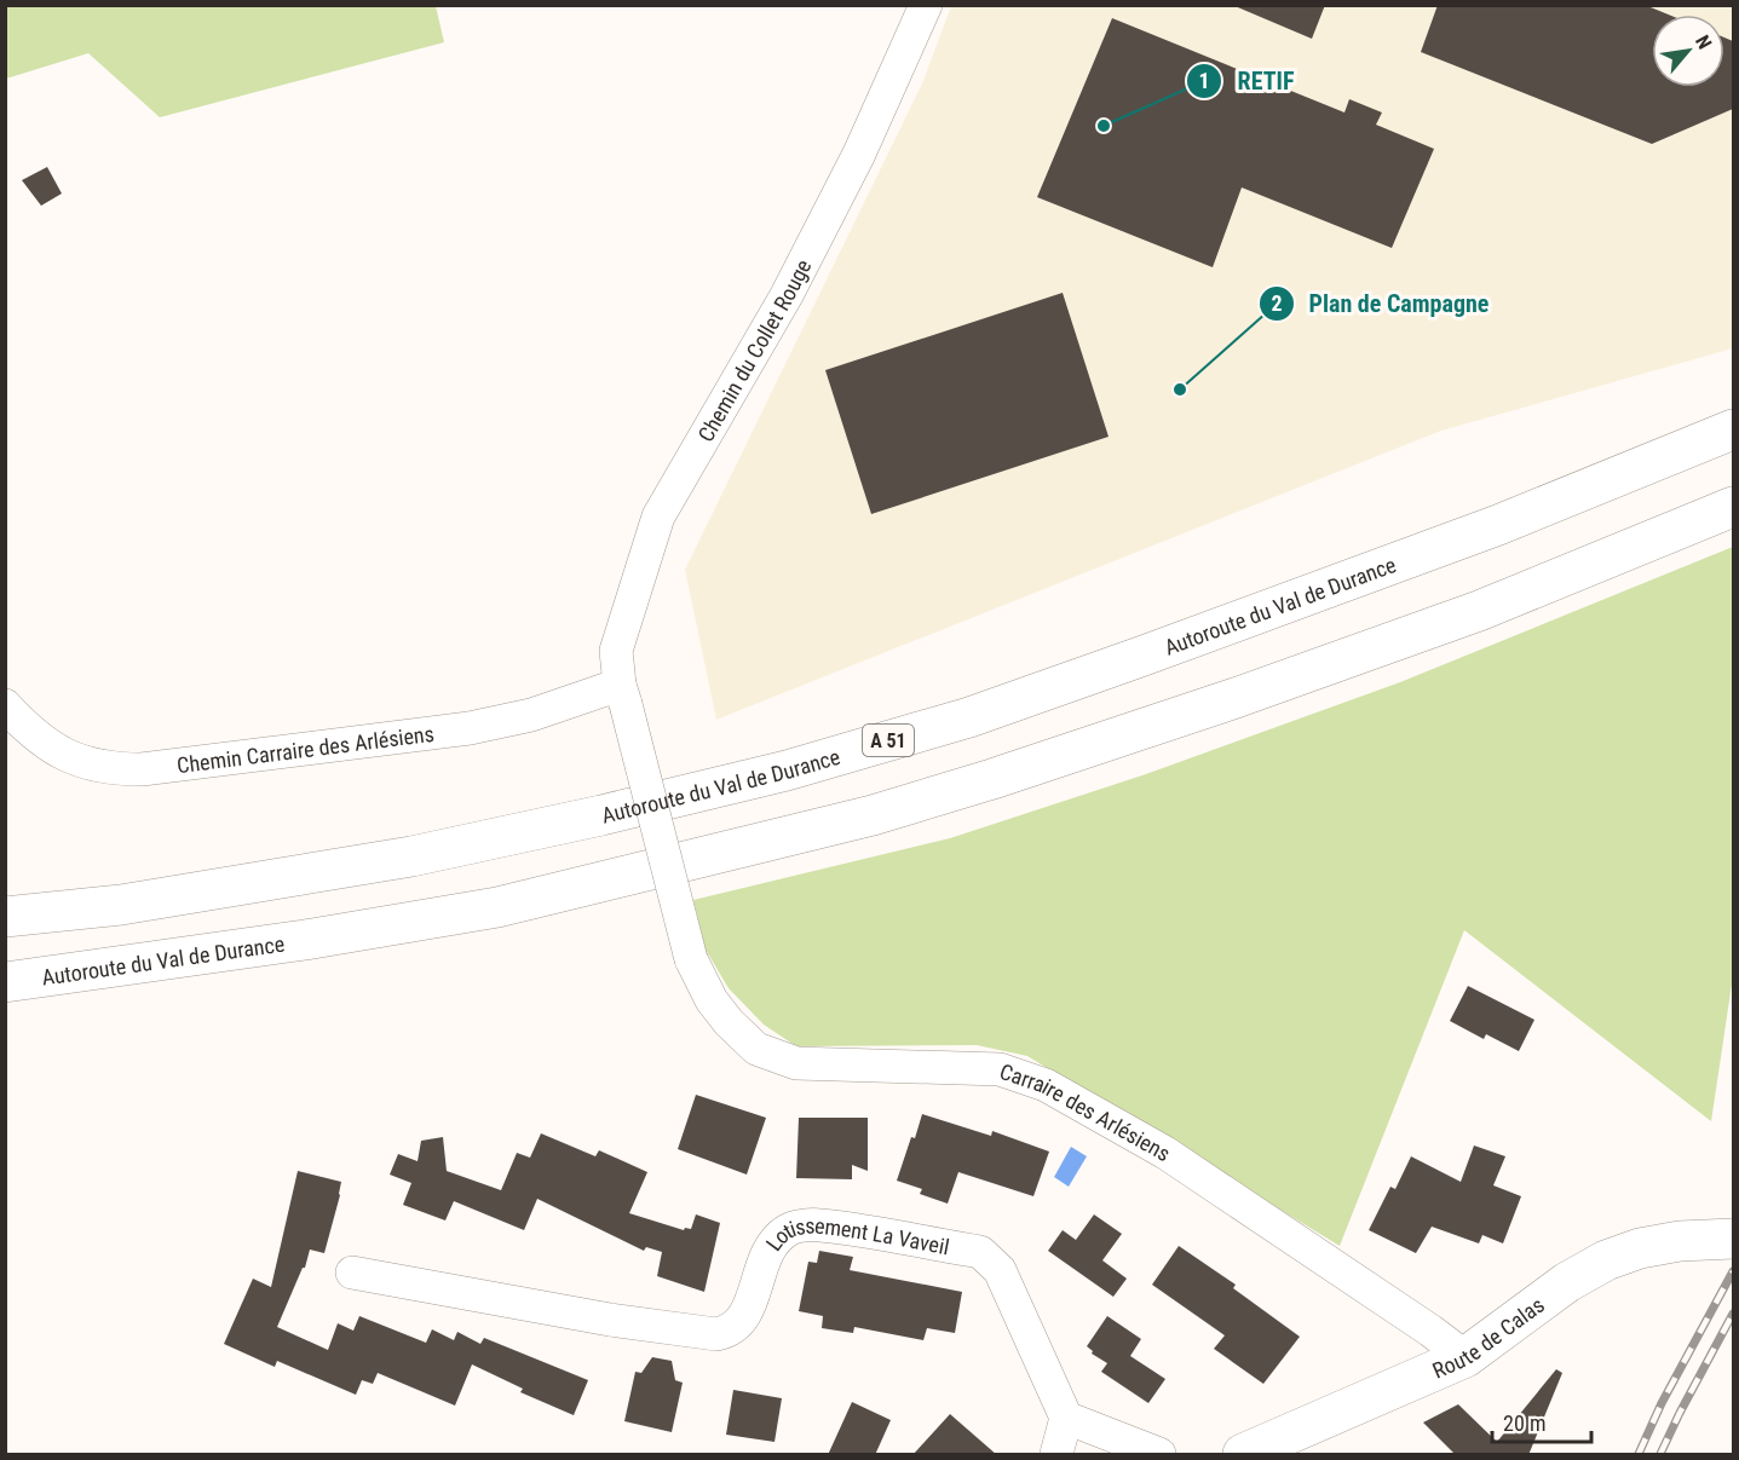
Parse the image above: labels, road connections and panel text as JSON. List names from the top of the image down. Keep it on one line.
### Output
{"streets":{"main road":["Autoroute du Val de Durance","A 51","Route de Calas"],"street":["Chemin du Collet Rouge","Chemin Carraire des Arlésiens","Carraire des Arlésiens","Lotissement La Vaveil"]},"crossings":[["Chemin du Collet Rouge","Chemin Carraire des Arlésiens"],["Chemin du Collet Rouge","Carraire des Arlésiens"],["Carraire des Arlésiens","Route de Calas"]],"places":["RETIF","Plan de Campagne"],"scale_bar":"20 m","north":"top right"}
